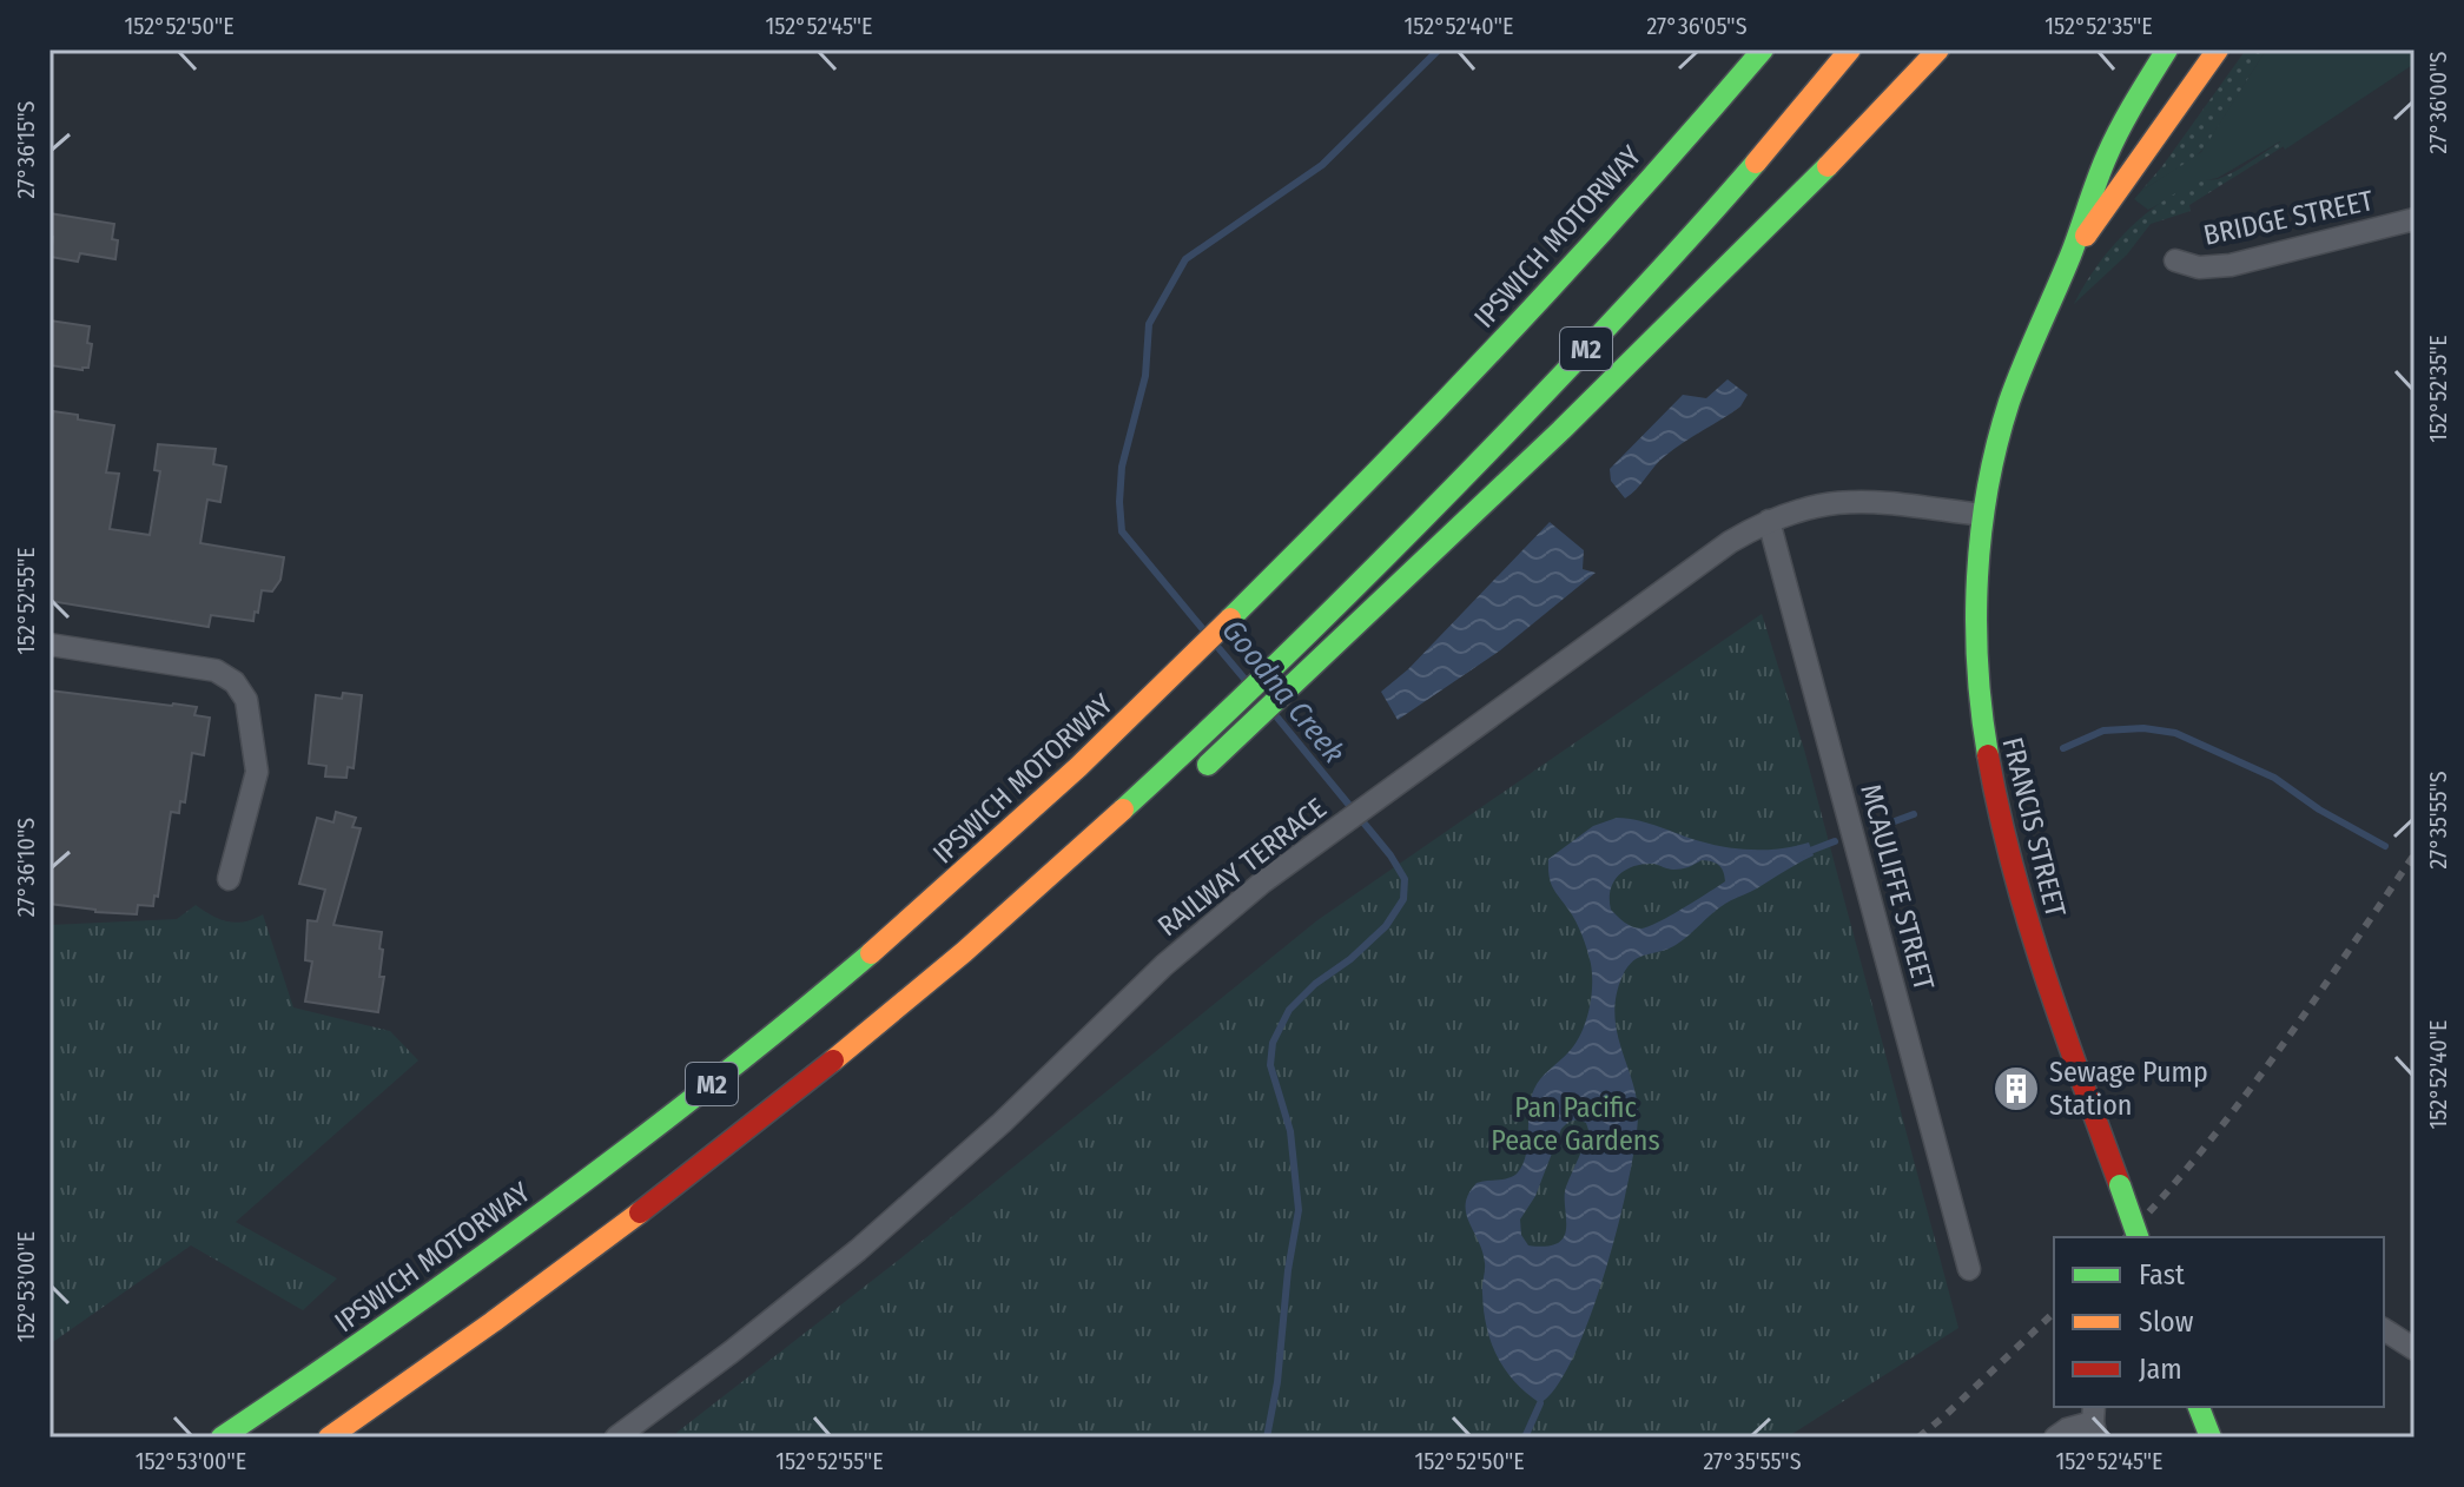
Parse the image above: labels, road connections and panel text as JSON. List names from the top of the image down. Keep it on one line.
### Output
{"streets":{"main road":["IPSWICH MOTORWAY","M2","FRANCIS STREET"],"street":["BRIDGE STREET","RAILWAY TERRACE","MCAULIFFE STREET"]},"crossings":[["FRANCIS STREET","RAILWAY TERRACE"],["RAILWAY TERRACE","MCAULIFFE STREET"]],"water":["Goodna Creek"],"parks":["Pan Pacific Peace Gardens"],"places":{"building":["Sewage Pump Station"]},"legend":["Fast","Slow","Jam"],"coordinates":["152°52'50\"E","152°52'45\"E","152°52'40\"E","27°36'05\"S","152°52'35\"E","27°36'00\"S","27°36'15\"S","152°52'55\"E","27°35'55\"S","27°36'10\"S","152°53'00\"E"]}
